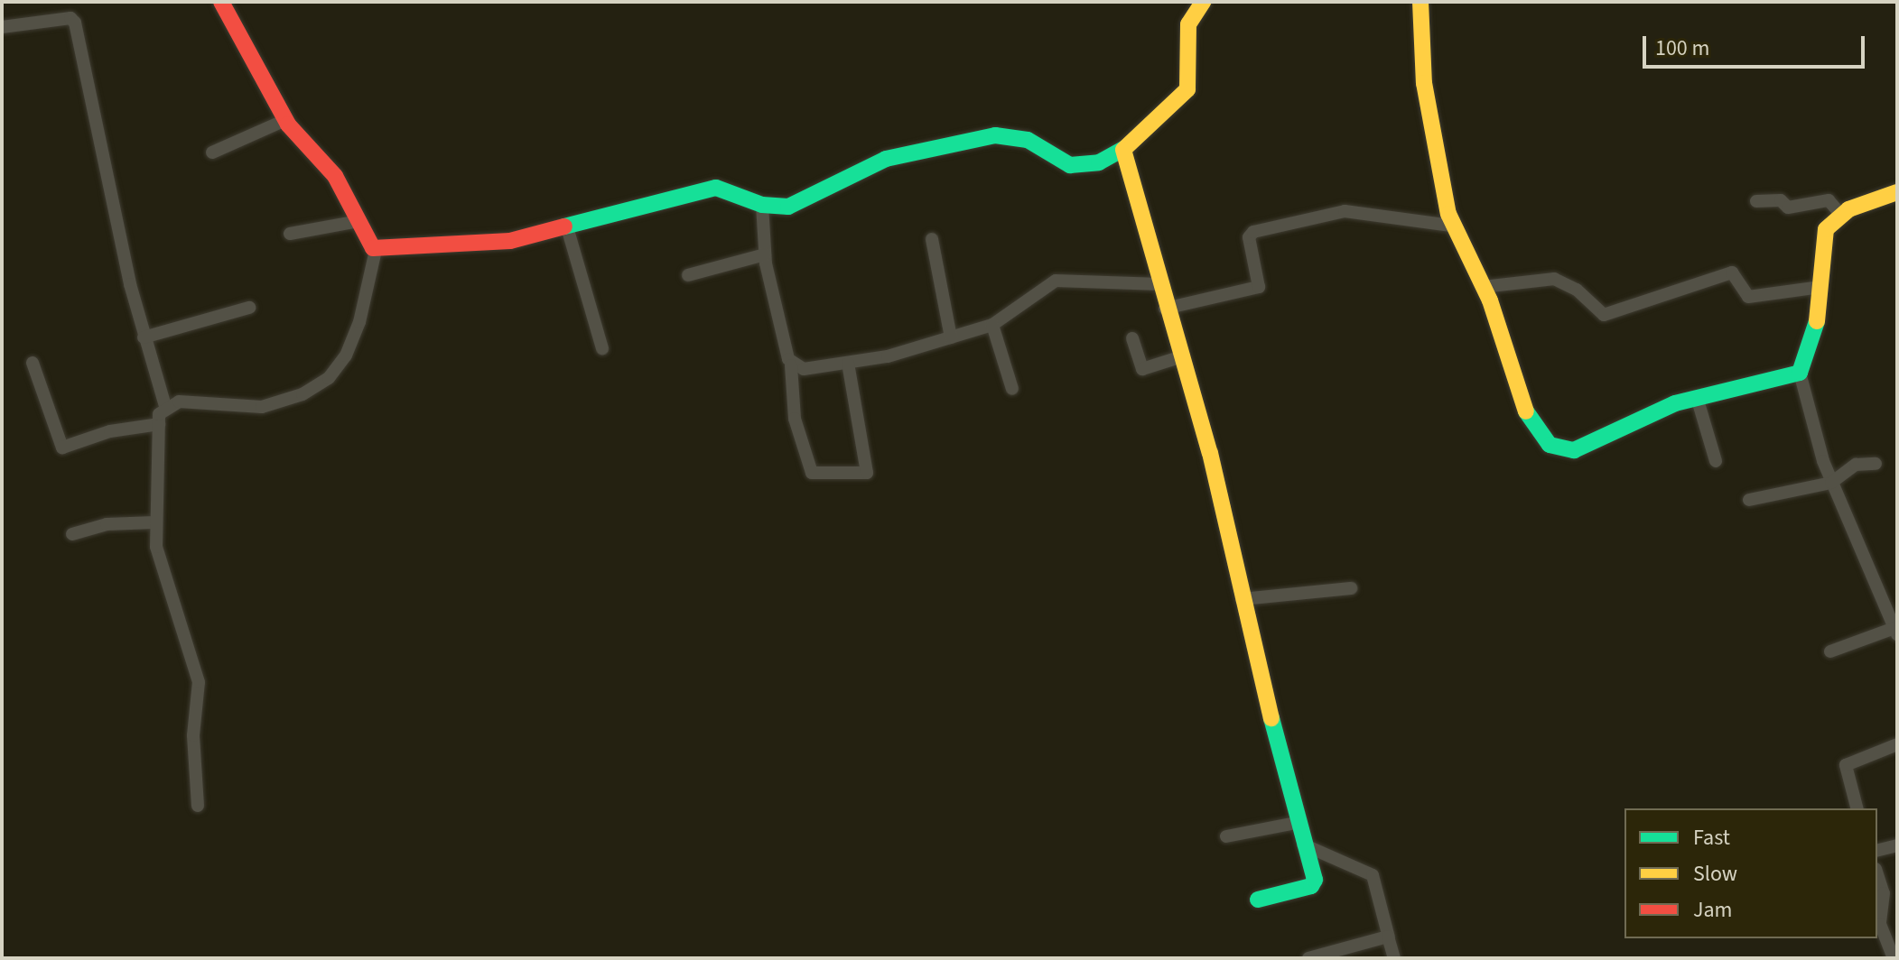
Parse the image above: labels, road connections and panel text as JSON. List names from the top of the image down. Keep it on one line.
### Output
{"legend":["Fast","Slow","Jam"],"scale_bar":"100 m"}
